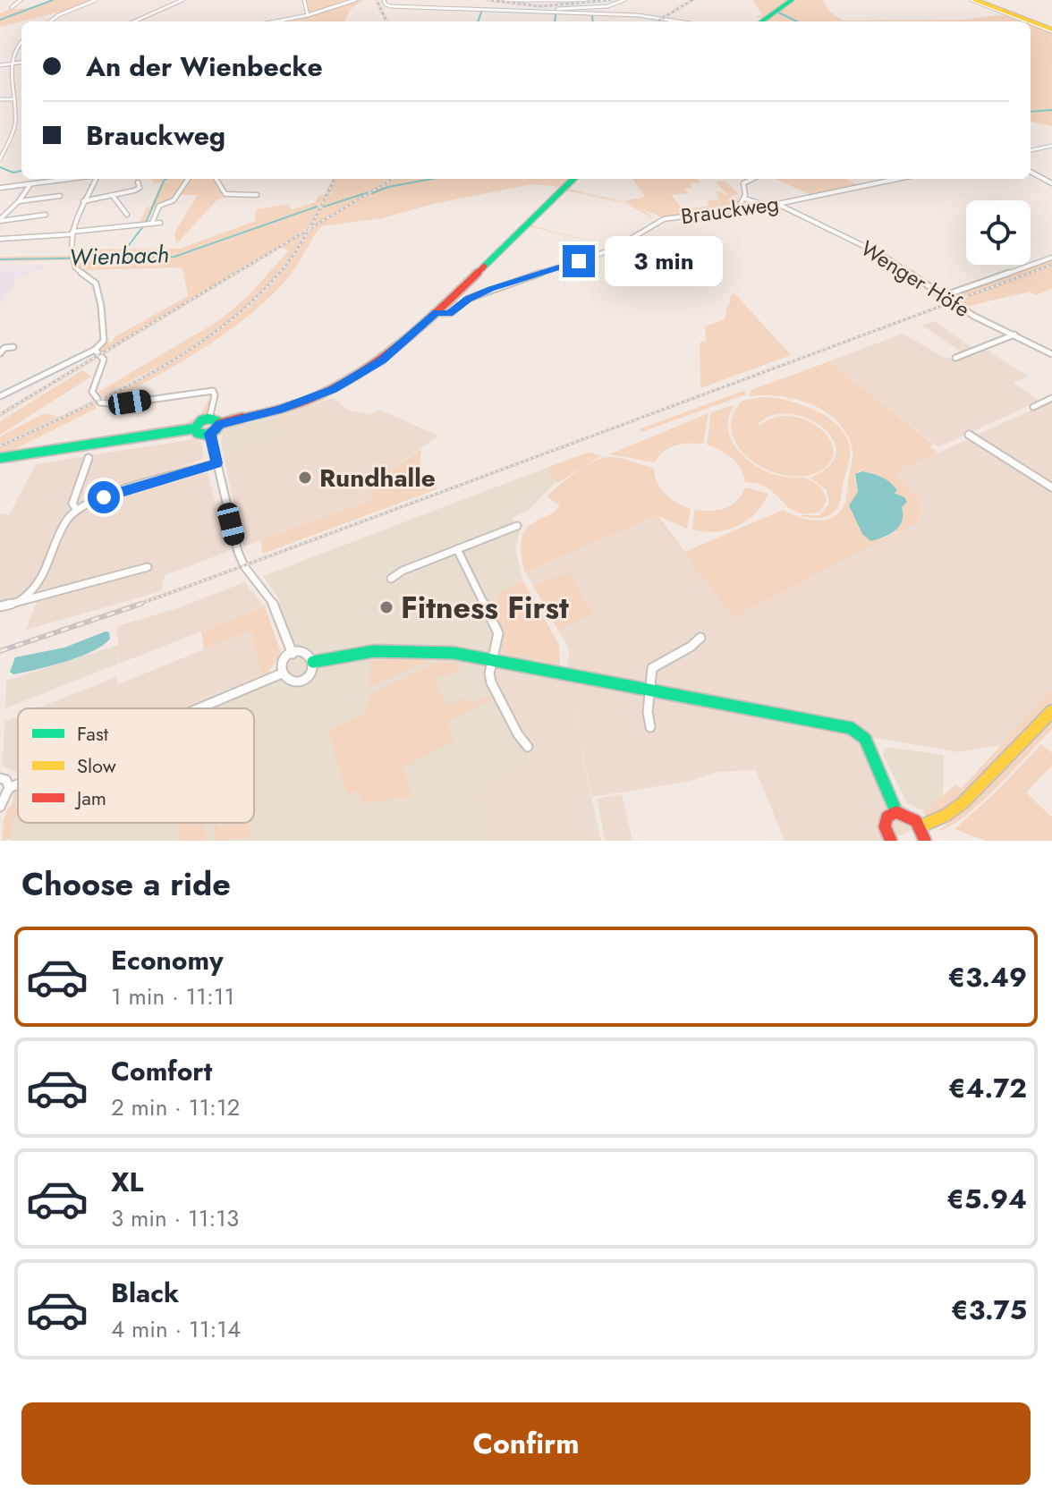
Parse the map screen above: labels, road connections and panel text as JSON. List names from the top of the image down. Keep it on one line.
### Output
{"streets":{"street":["Brauckweg","Wenger Höfe"]},"crossings":[["Brauckweg","Wenger Höfe"]],"water":["Wienbach"],"places":["Rundhalle","Fitness First"],"legend":["Fast","Slow","Jam"],"page":{"banner":["An der Wienbecke","Brauckweg"],"bubble":"3 min","heading":"Choose a ride","list":[{"name":"Economy","note":"1 min · 11:11","value":"€3.49"},{"name":"Comfort","note":"2 min · 11:12","value":"€4.72"},{"name":"XL","note":"3 min · 11:13","value":"€5.94"},{"name":"Black","note":"4 min · 11:14","value":"€3.75"}],"buttons":"Confirm"}}
